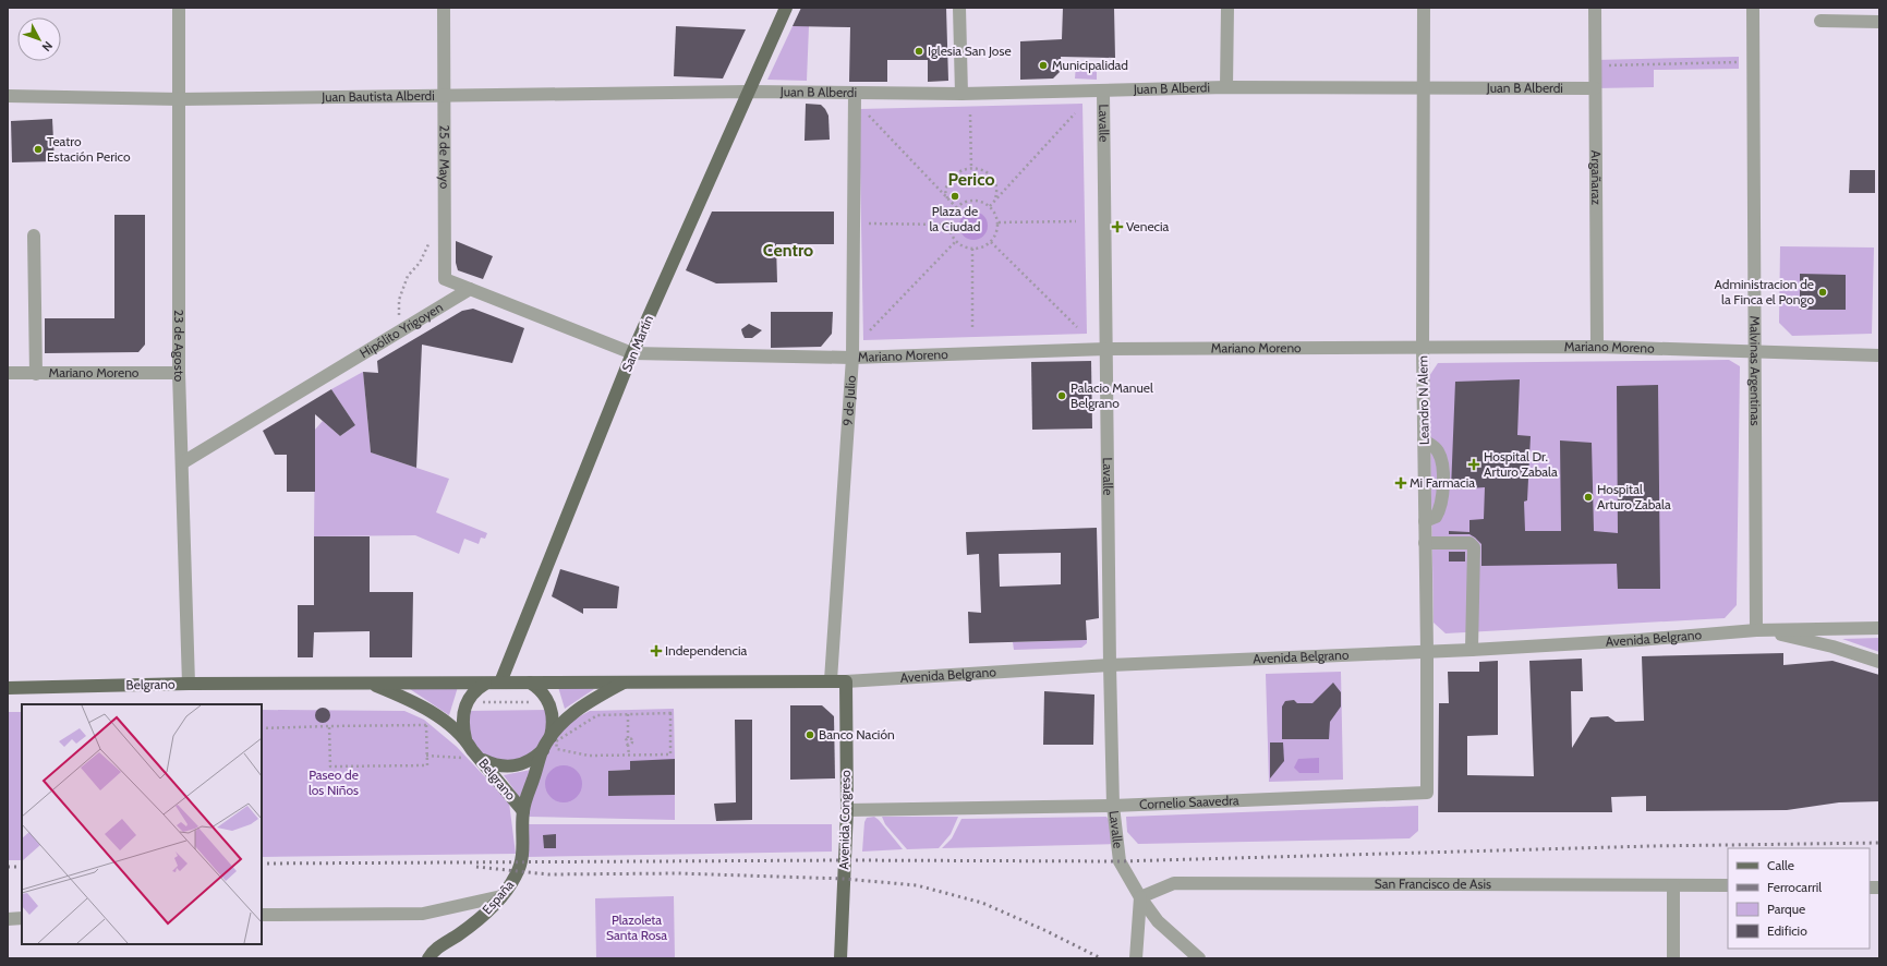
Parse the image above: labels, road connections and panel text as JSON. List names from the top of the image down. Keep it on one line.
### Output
{"streets":{"main road":["San Martín","Belgrano","Avenida Congreso","España"],"street":["Juan B Alberdi","Juan Bautista Alberdi","Lavalle","25 de Mayo","Argañaraz","Hipólito Yrigoyen","23 de Agosto","Mariano Moreno","Malvinas Argentinas","9 de Julio","Leandro N Alem","Avenida Belgrano","Cornelio Saavedra","San Francisco de Asis"]},"crossings":[["Juan B Alberdi","Juan Bautista Alberdi"],["Juan B Alberdi","Lavalle"],["Juan B Alberdi","Argañaraz"],["Juan B Alberdi","San Martín"],["Juan B Alberdi","9 de Julio"],["Juan B Alberdi","Leandro N Alem"],["Juan Bautista Alberdi","25 de Mayo"],["Juan Bautista Alberdi","San Martín"],["Juan Bautista Alberdi","23 de Agosto"],["Lavalle","Mariano Moreno"],["Lavalle","Avenida Belgrano"],["Lavalle","Cornelio Saavedra"],["Lavalle","San Francisco de Asis"],["25 de Mayo","Hipólito Yrigoyen"],["Argañaraz","Mariano Moreno"],["Hipólito Yrigoyen","23 de Agosto"],["San Martín","Mariano Moreno"],["San Martín","Belgrano"],["23 de Agosto","Mariano Moreno"],["23 de Agosto","Belgrano"],["Mariano Moreno","Malvinas Argentinas"],["Mariano Moreno","9 de Julio"],["Mariano Moreno","Leandro N Alem"],["Malvinas Argentinas","Avenida Belgrano"],["9 de Julio","Belgrano"],["Leandro N Alem","Avenida Belgrano"],["Leandro N Alem","Cornelio Saavedra"],["Avenida Belgrano","Belgrano"],["Avenida Belgrano","Avenida Congreso"],["Belgrano","Avenida Congreso"],["Belgrano","España"],["Cornelio Saavedra","Avenida Congreso"]],"districts":["Perico","Centro"],"parks":["Paseo de los Niños","Plazoleta Santa Rosa"],"places":{"other":["Iglesia San Jose","Municipalidad","Teatro Estación Perico","Plaza de la Ciudad","Administracion de la Finca el Pongo","Palacio Manuel Belgrano","Hospital Arturo Zabala","Banco Nación"],"health":["Venecia","Hospital Dr. Arturo Zabala","Mi Farmacia","Independencia"]},"legend":["Calle","Ferrocarril","Parque","Edificio"],"north":"bottom right"}
